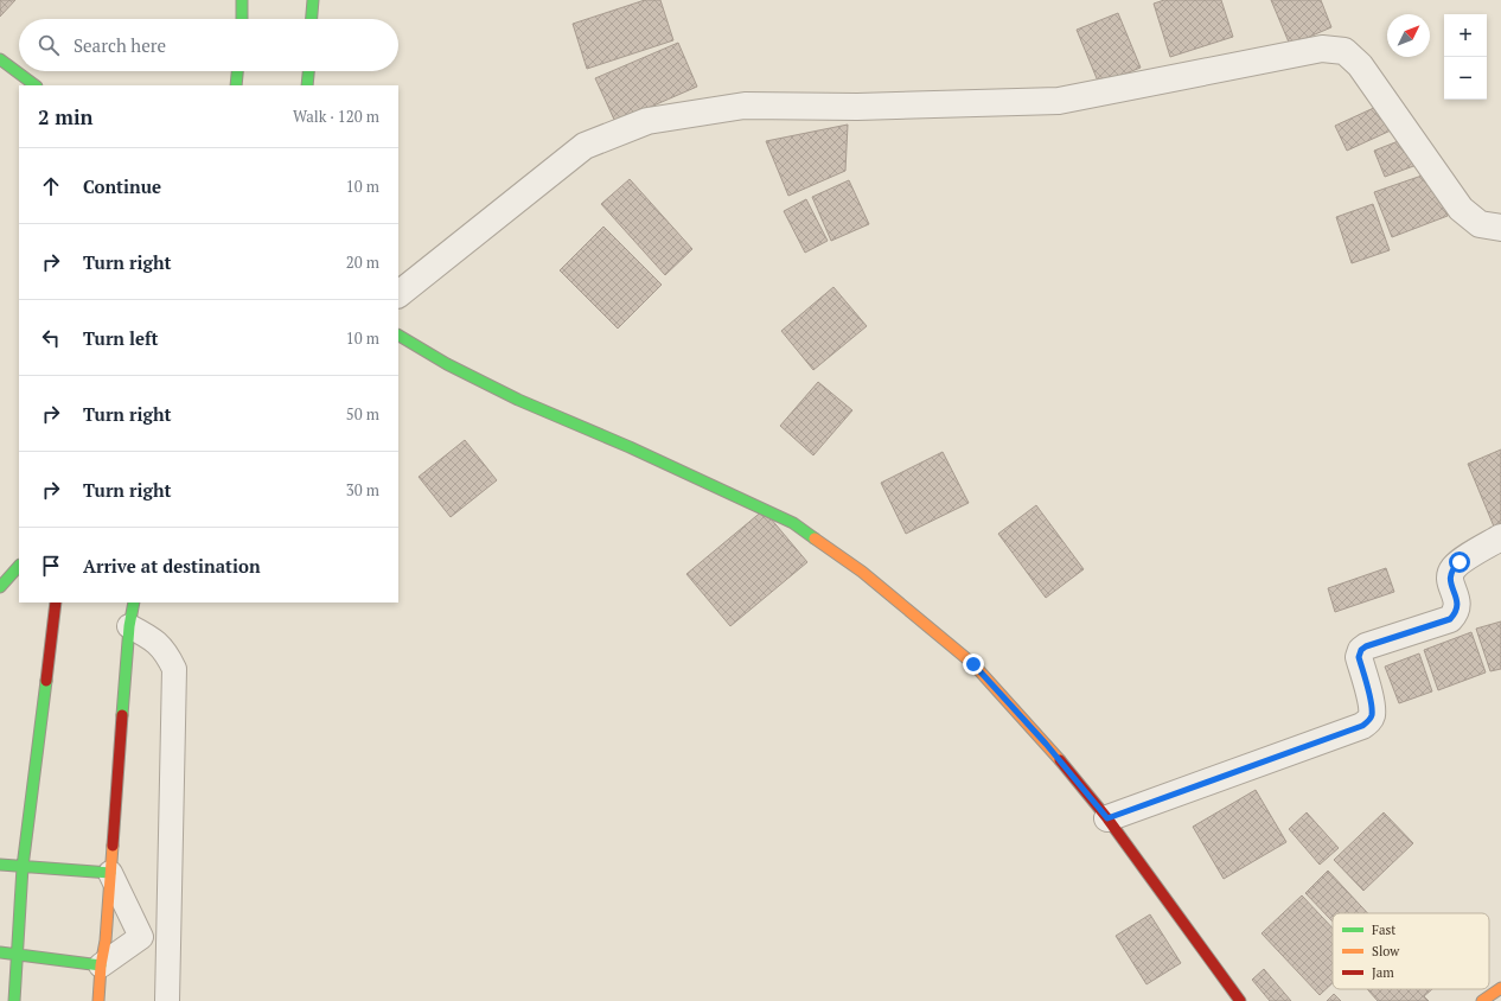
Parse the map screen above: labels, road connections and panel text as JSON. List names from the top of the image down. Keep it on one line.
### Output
{"legend":["Fast","Slow","Jam"],"north":"top right","page":{"map_buttons":["+","−"],"search":"Search here","heading":["2 min","Walk · 120 m"],"list":[["Continue","10 m"],["Turn right","20 m"],["Turn left","10 m"],["Turn right","50 m"],["Turn right","30 m"],"Arrive at destination"]}}
